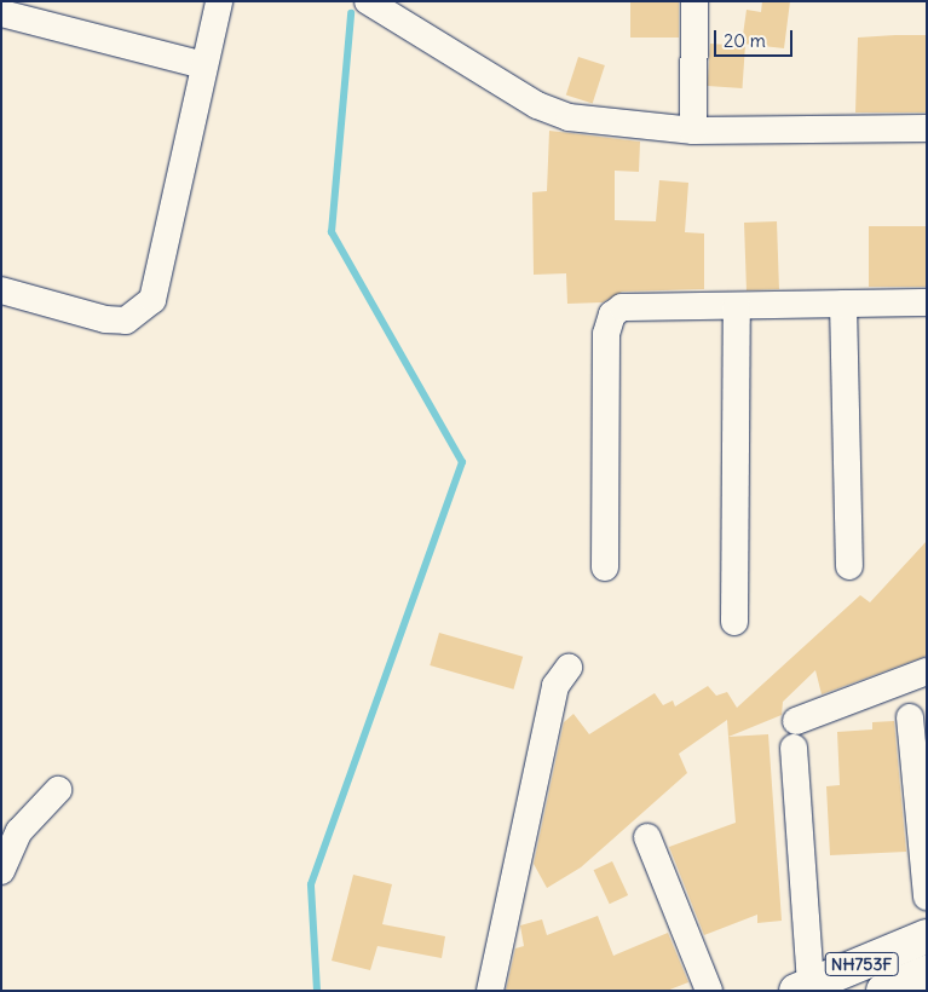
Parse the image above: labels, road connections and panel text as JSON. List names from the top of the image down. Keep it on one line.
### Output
{"streets":{"highway":["NH753F"]},"scale_bar":"20 m"}
